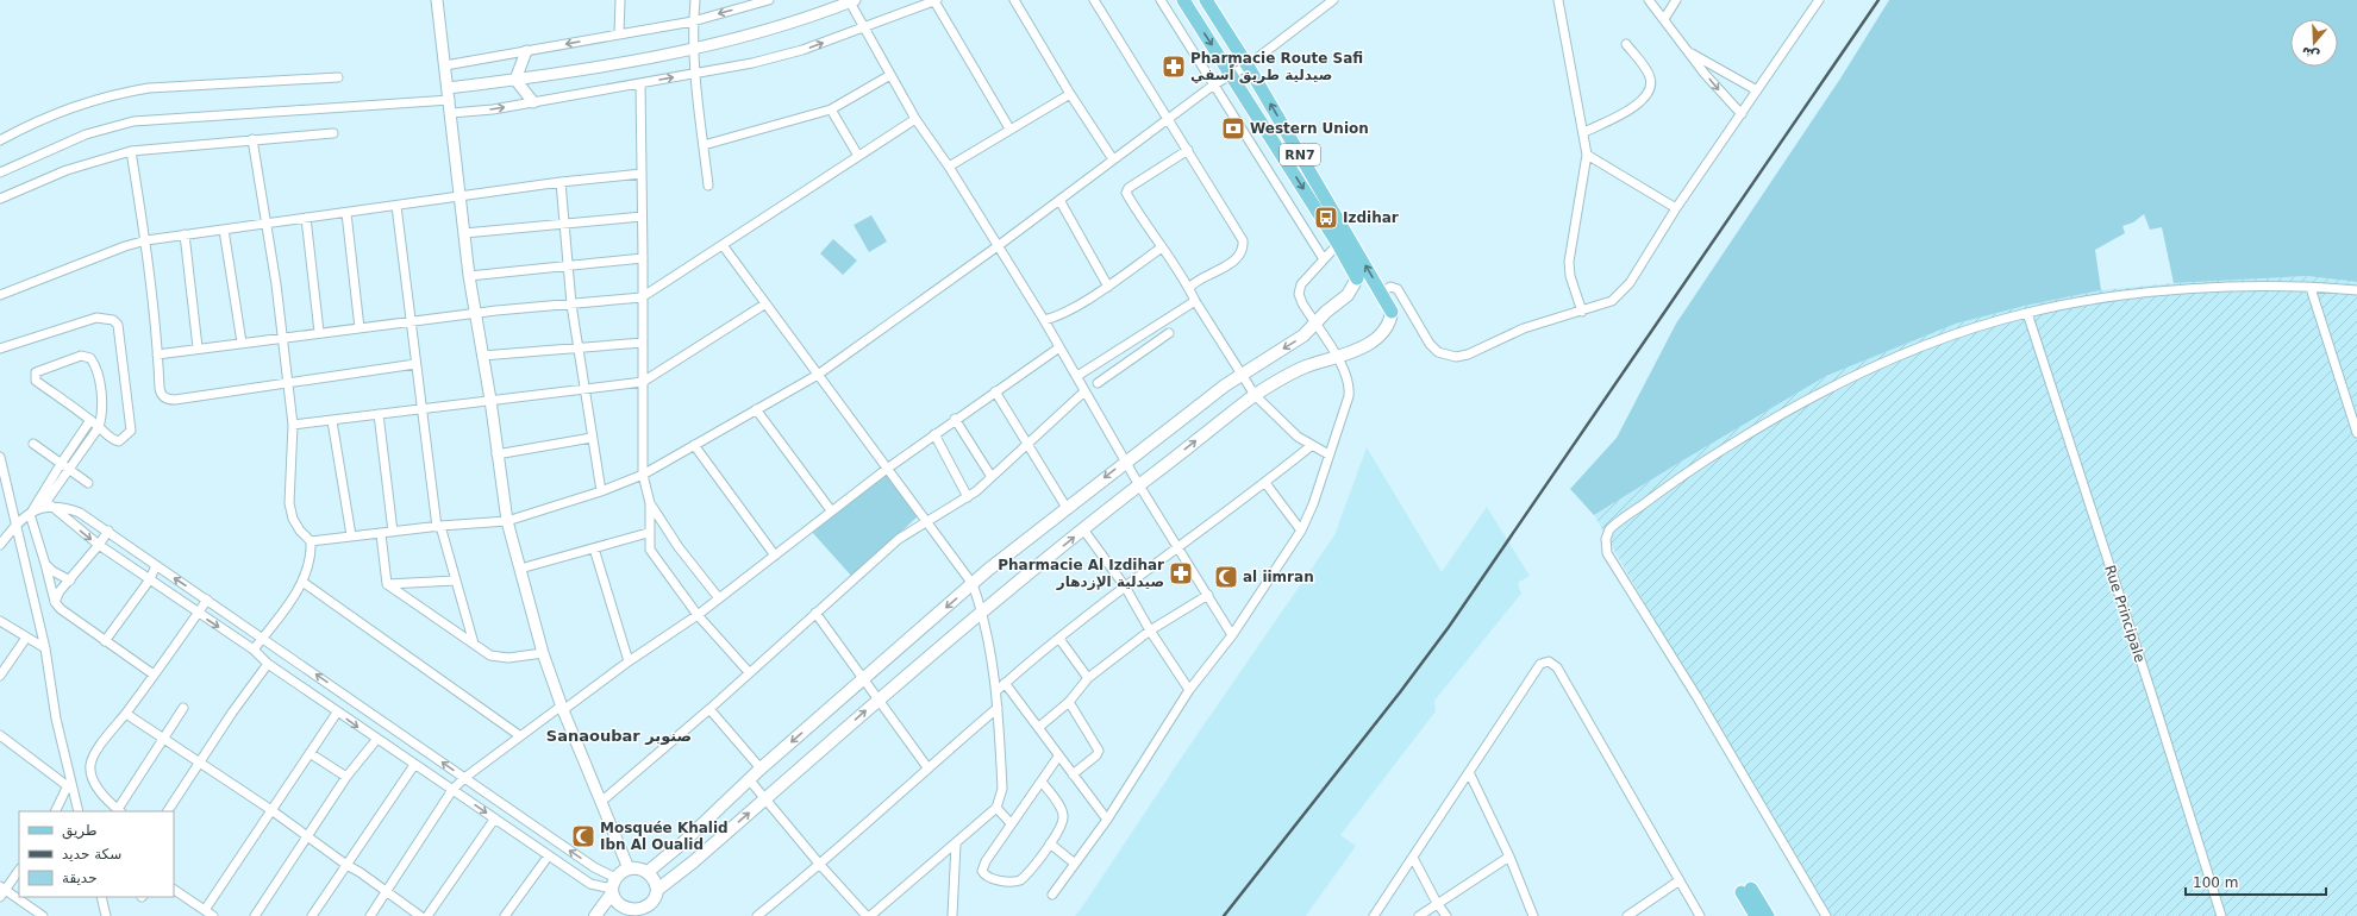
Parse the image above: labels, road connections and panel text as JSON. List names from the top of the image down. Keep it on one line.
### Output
{"streets":{"main road":["RN7"],"street":["Rue Principale"]},"districts":["Sanaoubar صنوبر"],"places":{"pharmacy":["Pharmacie Route Safi صيدلية طريق اًسفي","Pharmacie Al Izdihar صيدلية الإزدهار"],"bank":["Western Union"],"bus stop":["Izdihar"],"mosque":["al iimran","Mosquée Khalid Ibn Al Oualid"]},"legend":["طريق","سكة حديد","حديقة"],"scale_bar":"100 m","north":"bottom"}
